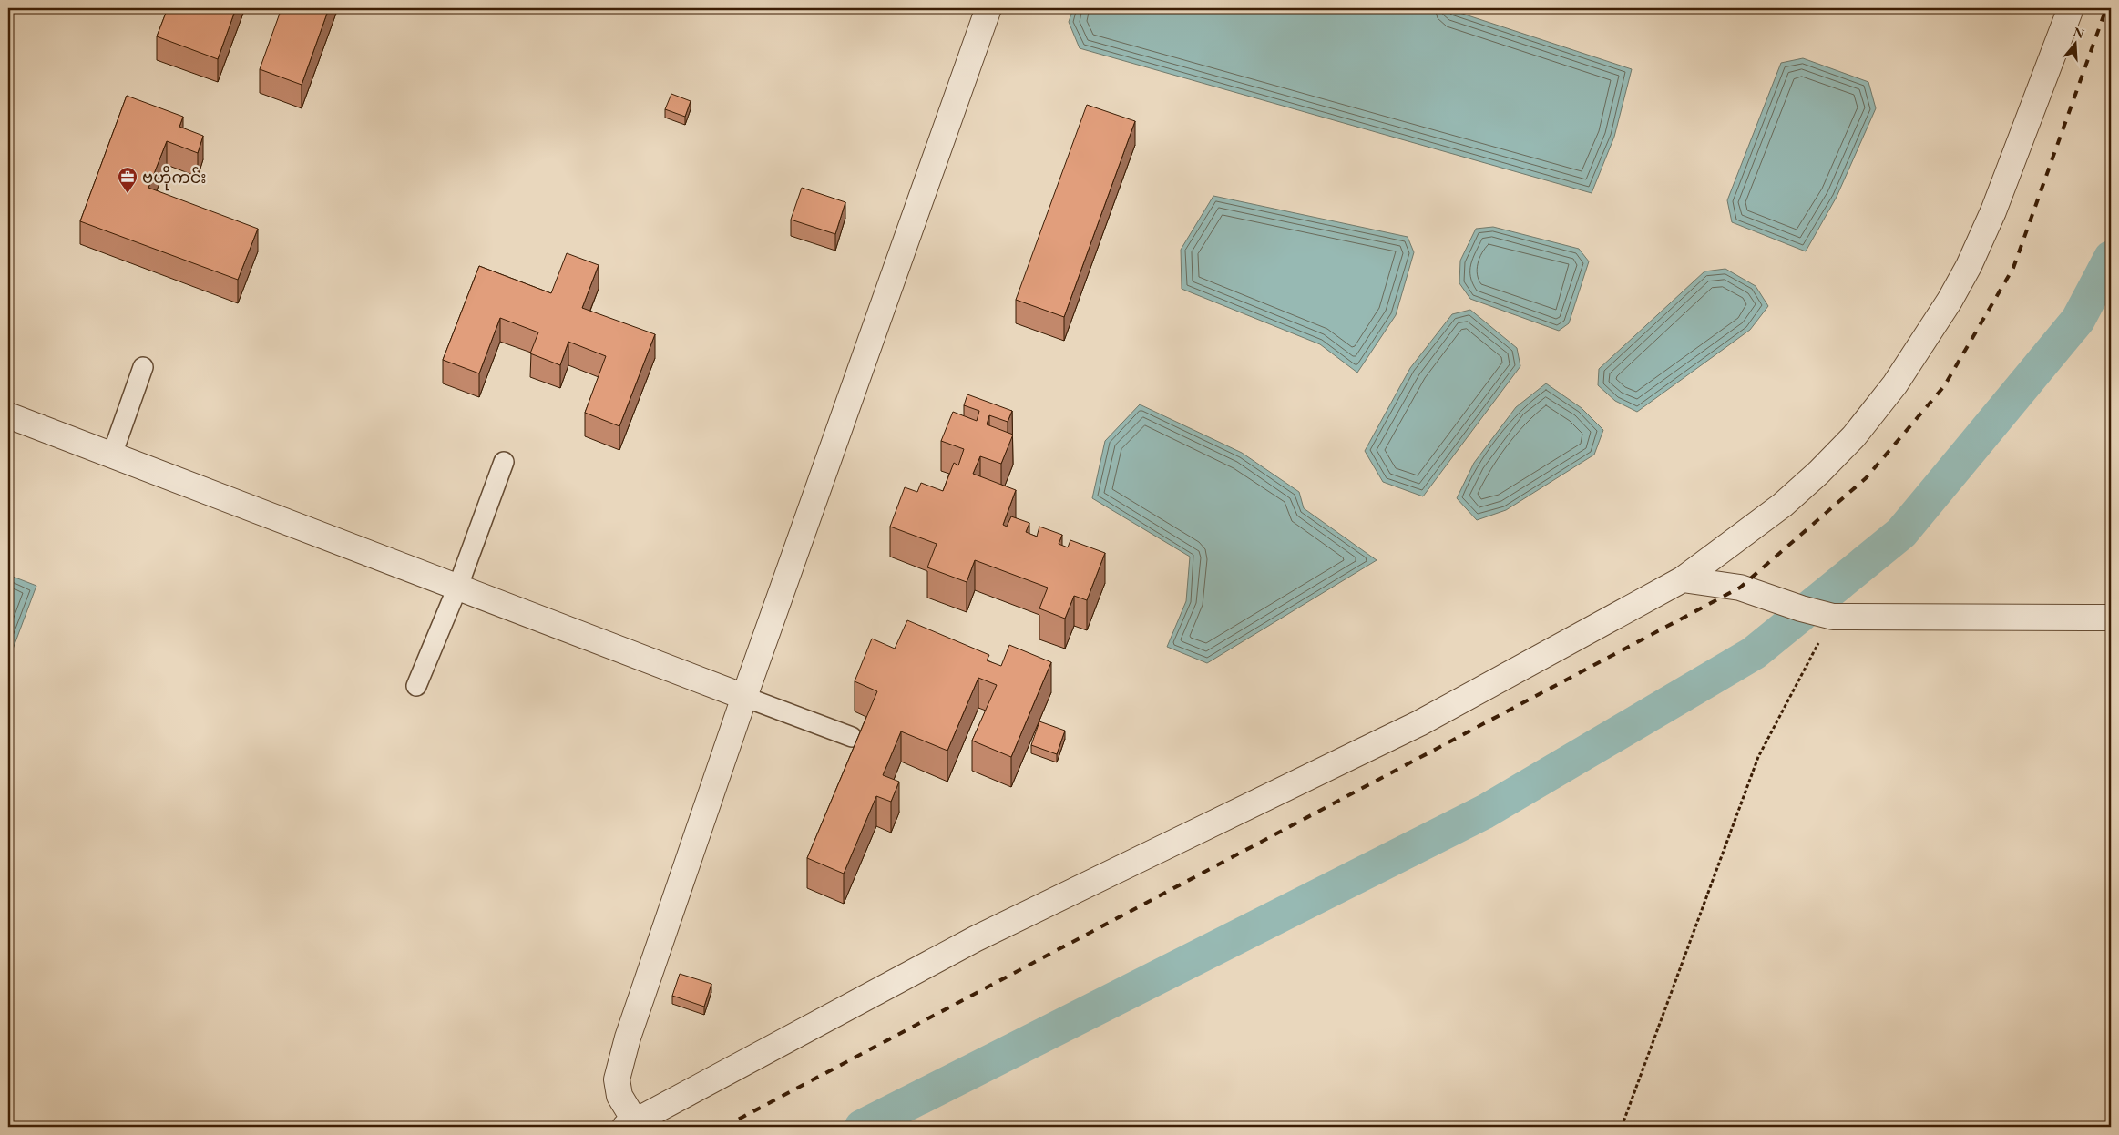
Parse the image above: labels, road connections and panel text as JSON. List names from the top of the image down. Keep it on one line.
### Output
{"places":{"office":["ဗဟိုကင်း"]},"north":"top"}
